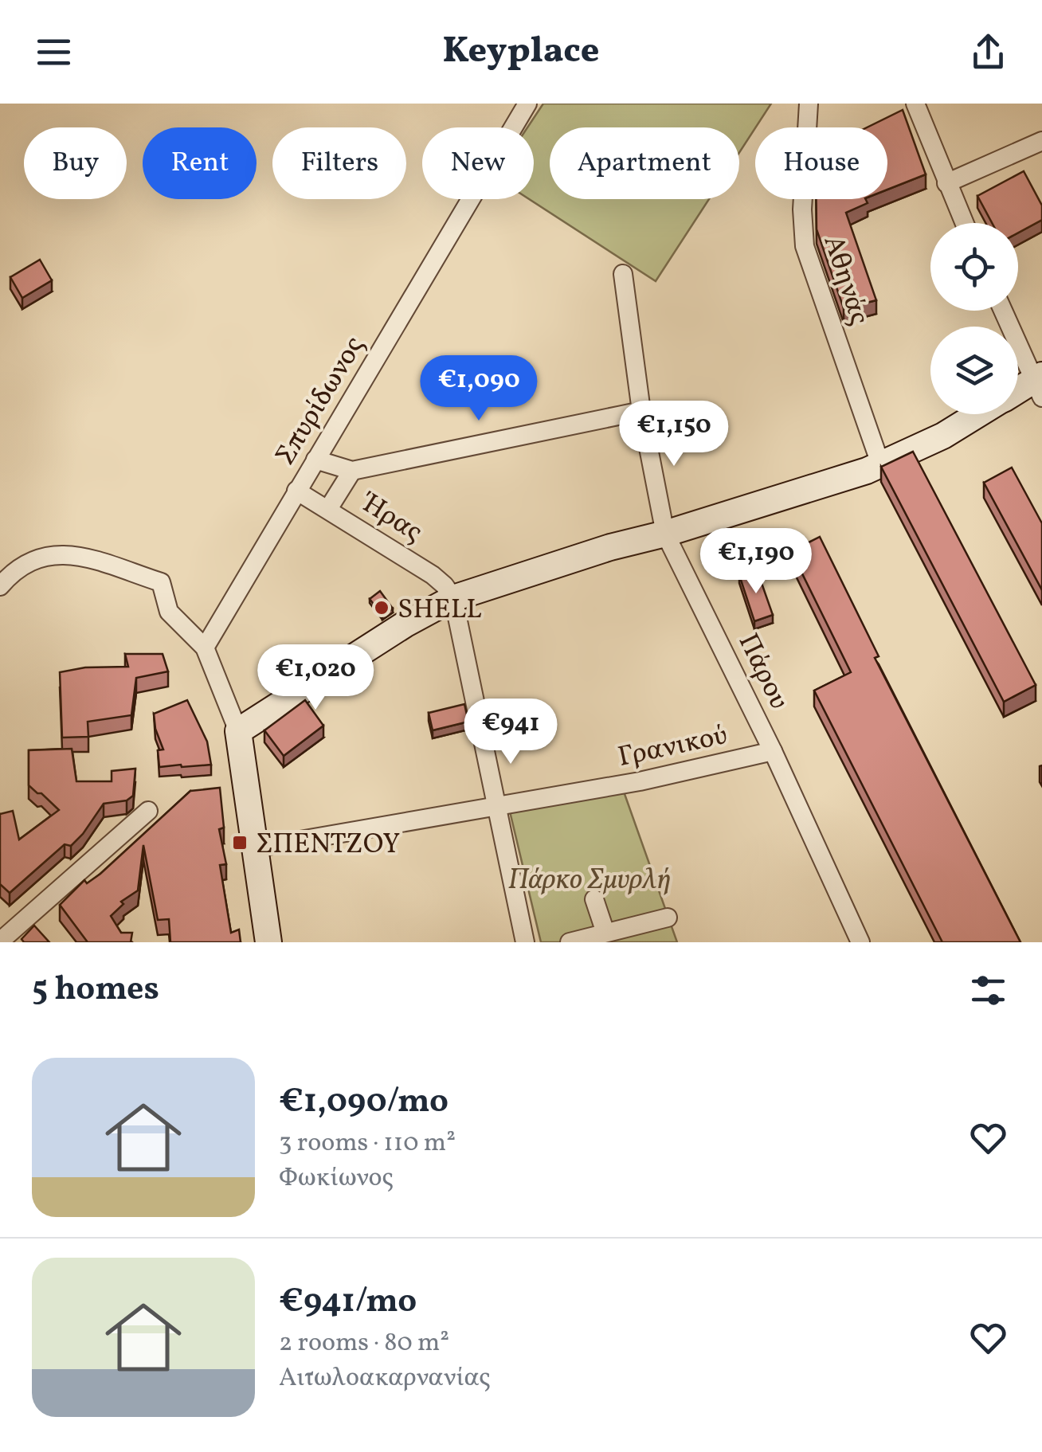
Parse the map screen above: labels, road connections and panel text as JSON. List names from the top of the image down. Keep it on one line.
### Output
{"streets":{"street":["Αθηνάς","Σπυρίδωνος","Ήρας","Πάρου","Γρανικού"]},"crossings":[["Σπυρίδωνος","Ήρας"],["Πάρου","Γρανικού"]],"parks":["Πάρκο Σµυρλή"],"places":{"other":["SHELL"],"transit":["ΣΠΕΝΤΖΟΥ"]},"page":{"header":"Keyplace","chip":["Buy","Rent","Filters","New","Apartment","House"],"price":["€1,090","€1,150","€1,190","€1,020","€941"],"heading":"5 homes","list":[{"name":"€1,090/mo","note":"3 rooms · 110 m² · Φωκίωνος"},{"name":"€941/mo","note":"2 rooms · 80 m² · Αιτωλοακαρνανίας"}]}}
